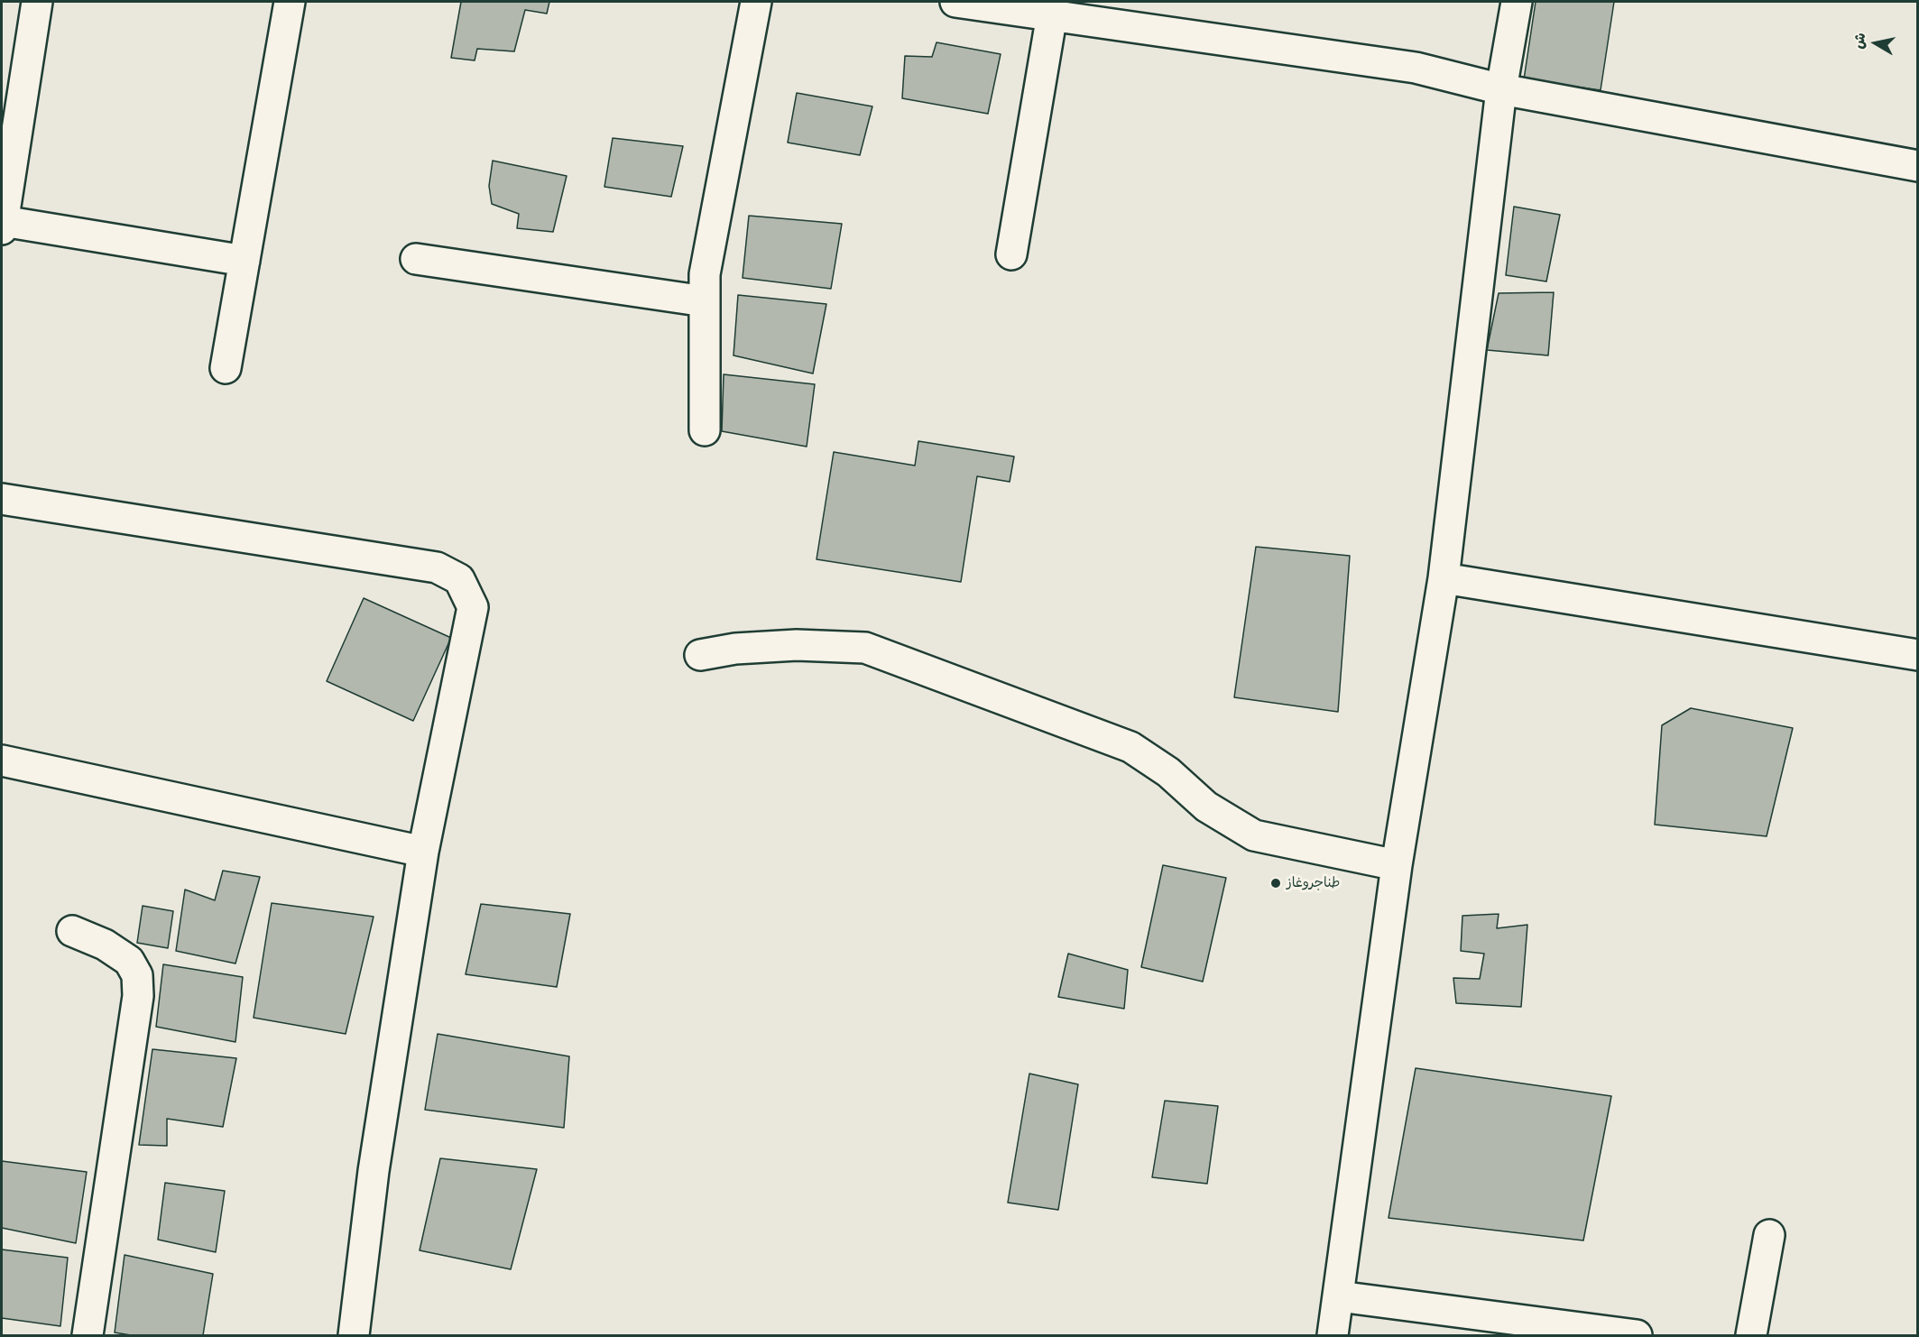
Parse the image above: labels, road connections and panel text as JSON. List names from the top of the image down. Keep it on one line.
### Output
{"places":["طناجروغاز"],"north":"left"}
